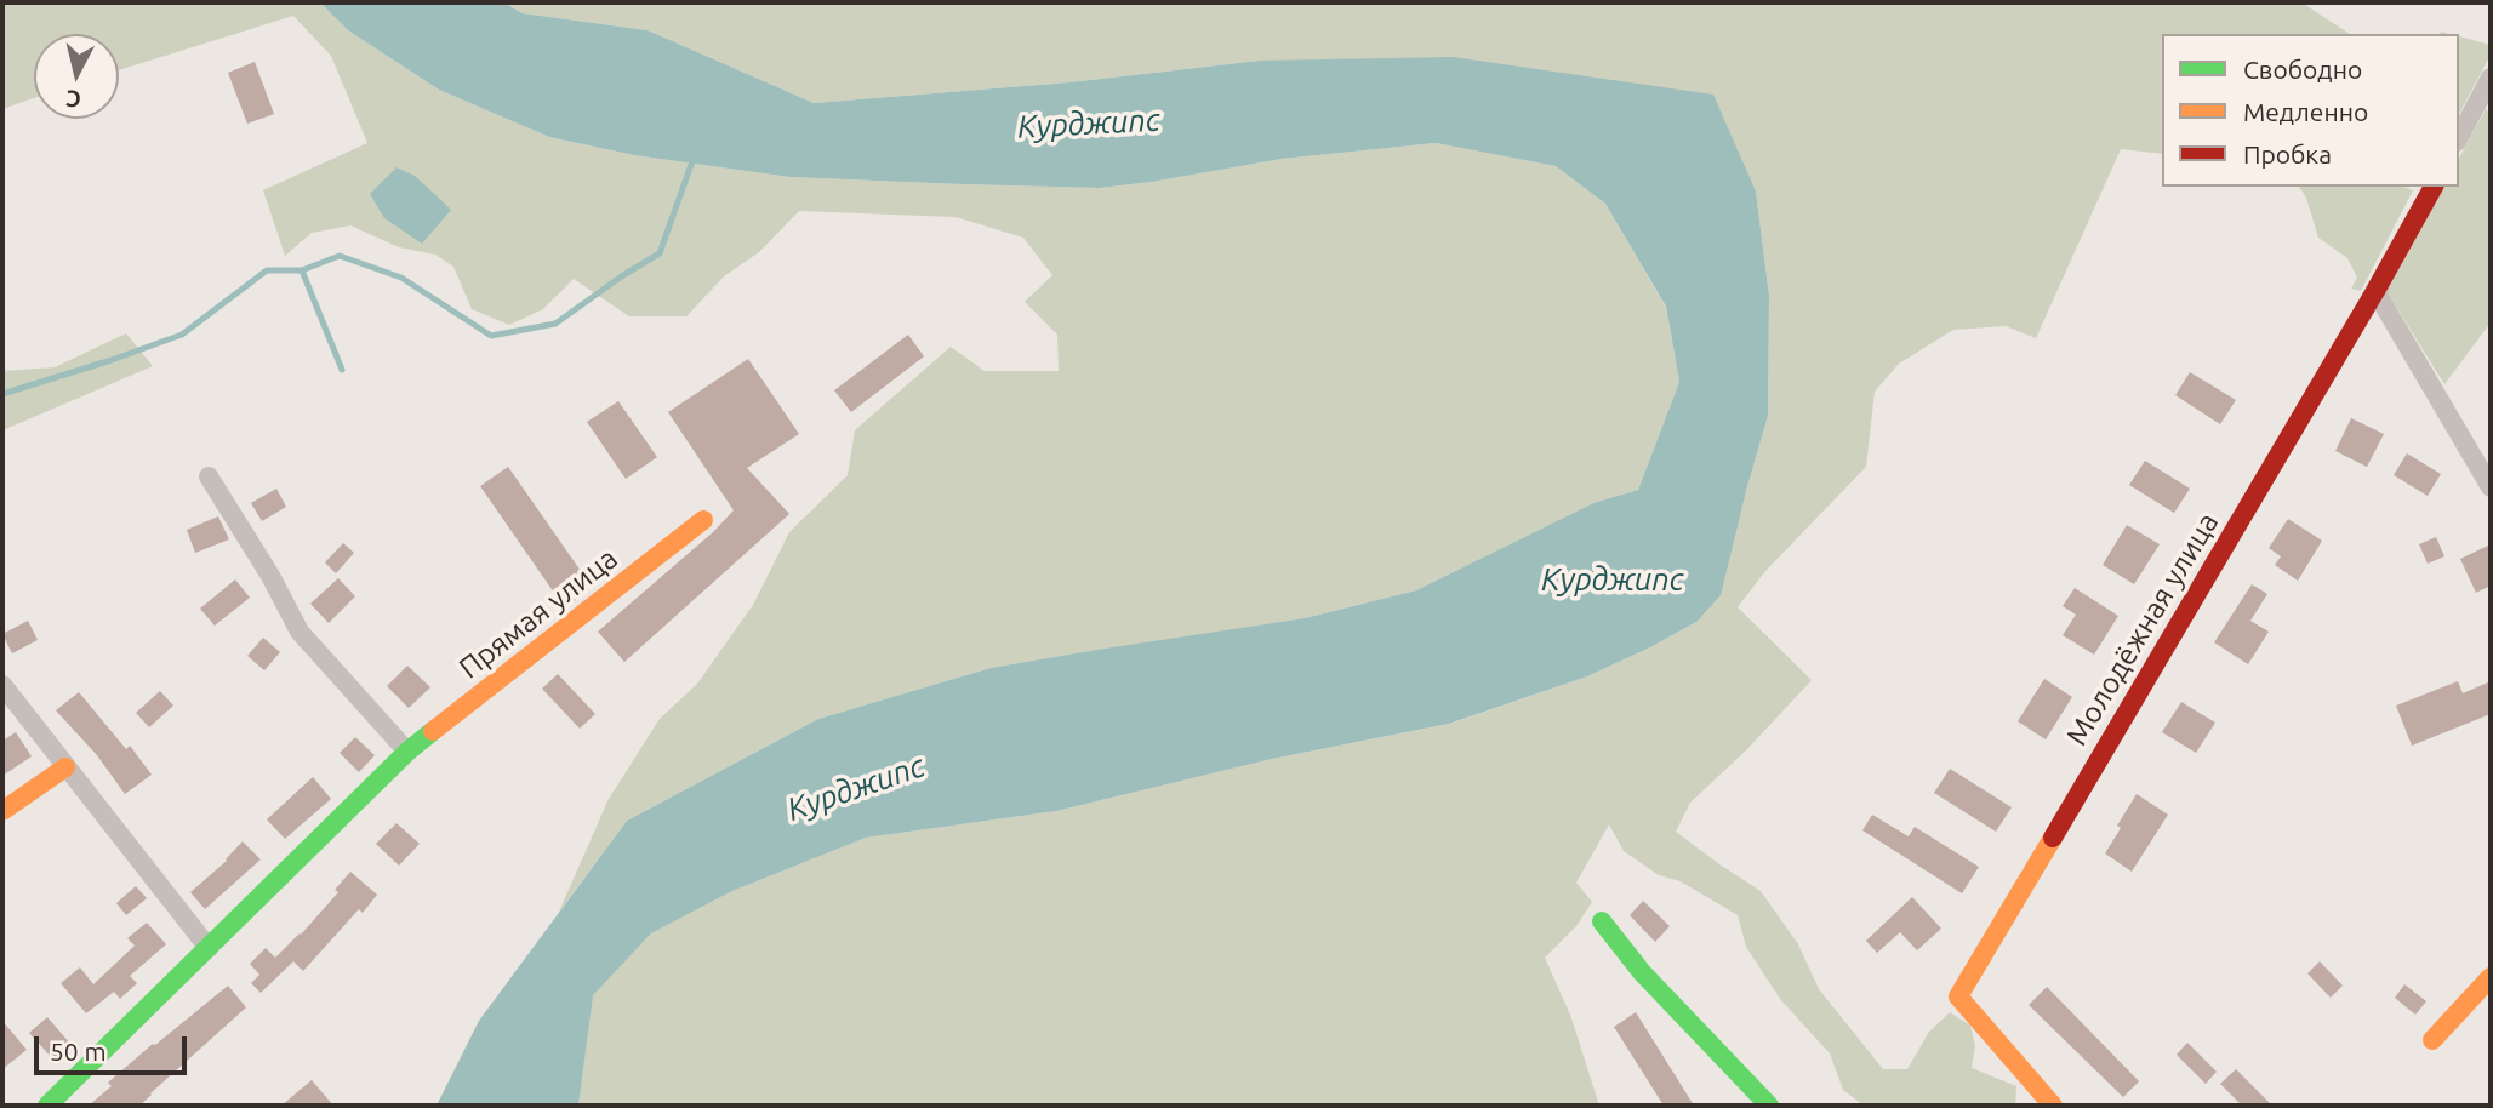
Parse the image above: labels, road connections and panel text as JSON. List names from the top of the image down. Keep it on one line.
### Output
{"streets":{"street":["Прямая улица","Молодёжная улица"]},"water":["Курджипс"],"legend":["Свободно","Медленно","Пробка"],"scale_bar":"50 m","north":"bottom"}
